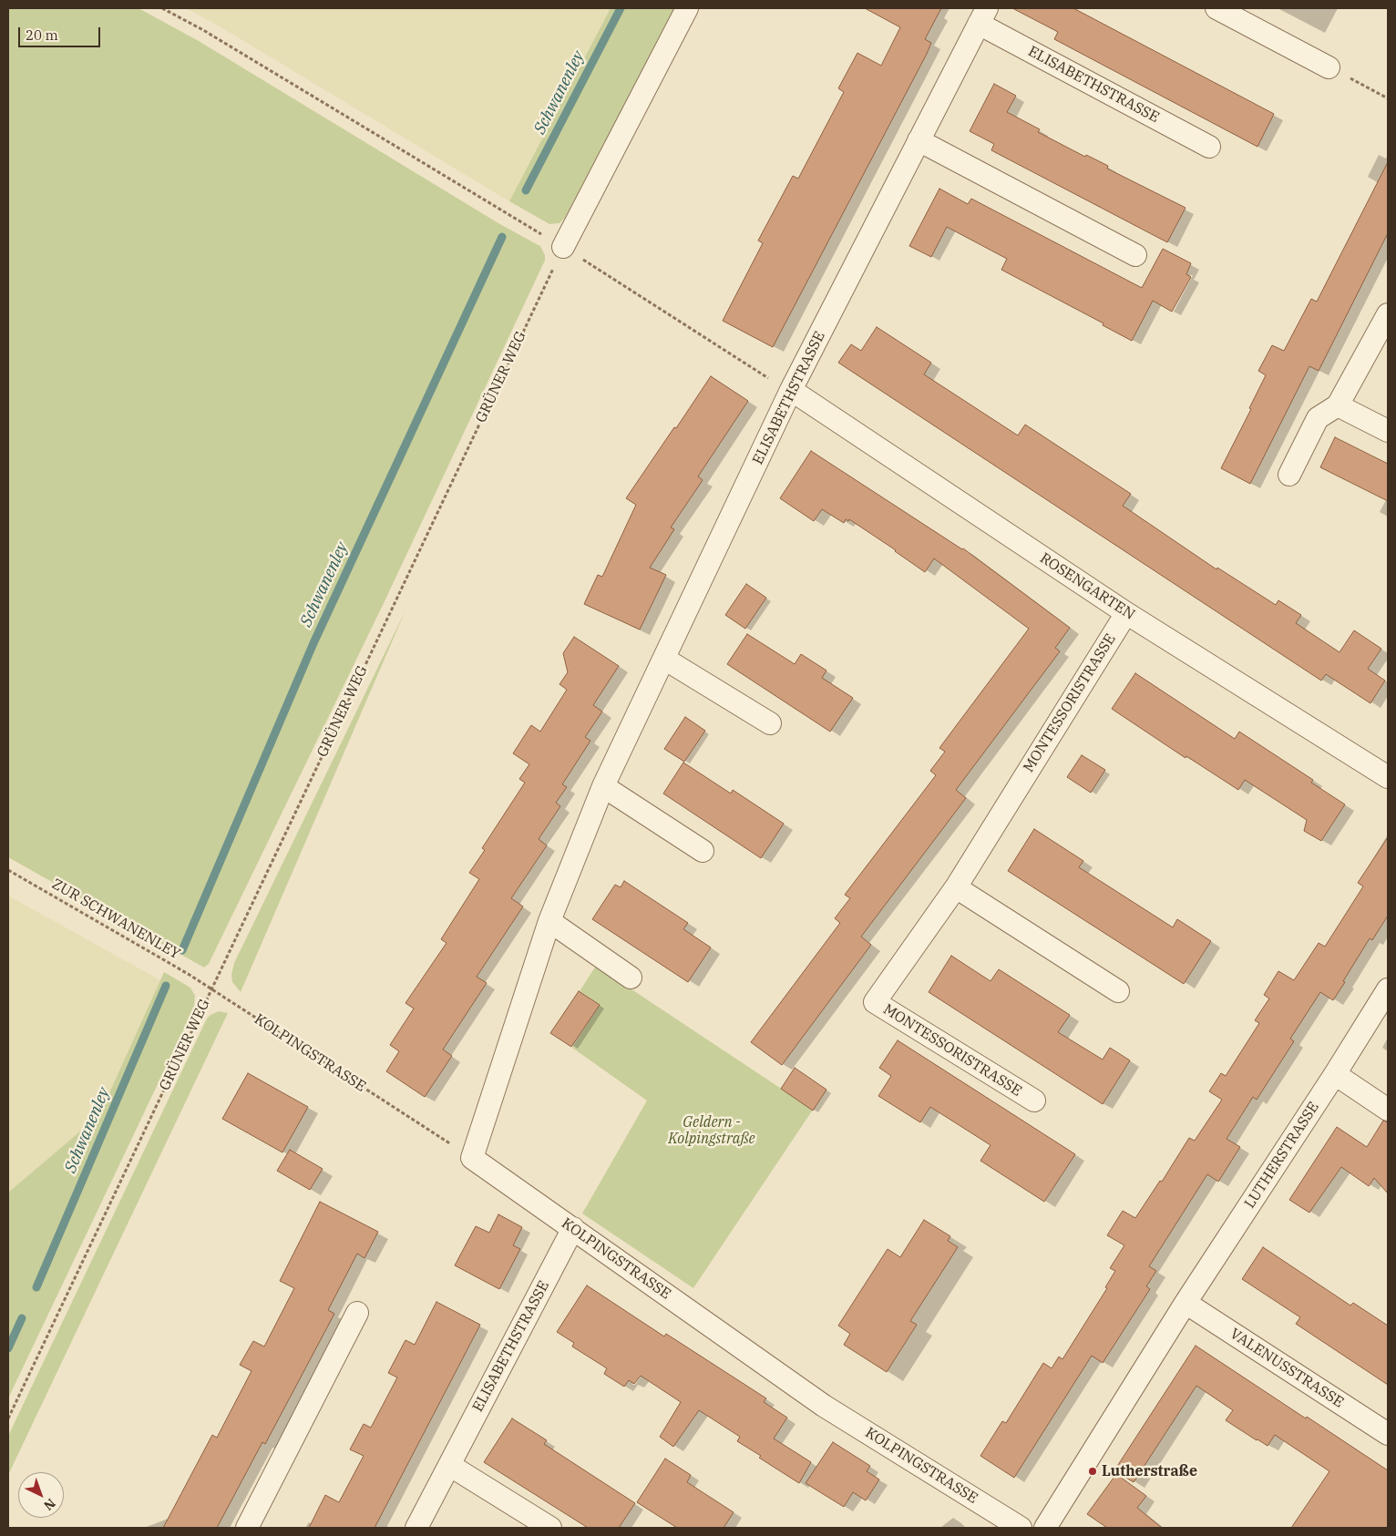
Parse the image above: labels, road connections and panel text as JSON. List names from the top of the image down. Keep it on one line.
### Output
{"streets":{"street":["ELISABETHSTRASSE","ROSENGARTEN","MONTESSORISTRASSE","KOLPINGSTRASSE","LUTHERSTRASSE","VALENUSSTRASSE"],"path":["GRÜNER WEG","ZUR SCHWANENLEY"]},"crossings":[["ELISABETHSTRASSE","ROSENGARTEN"],["ELISABETHSTRASSE","KOLPINGSTRASSE"],["GRÜNER WEG","ZUR SCHWANENLEY"],["GRÜNER WEG","KOLPINGSTRASSE"],["ROSENGARTEN","MONTESSORISTRASSE"],["ZUR SCHWANENLEY","KOLPINGSTRASSE"],["LUTHERSTRASSE","VALENUSSTRASSE"]],"water":["Schwanenley"],"parks":["Geldern - Kolpingstraße"],"places":["Lutherstraße"],"scale_bar":"20 m","north":"bottom right"}
